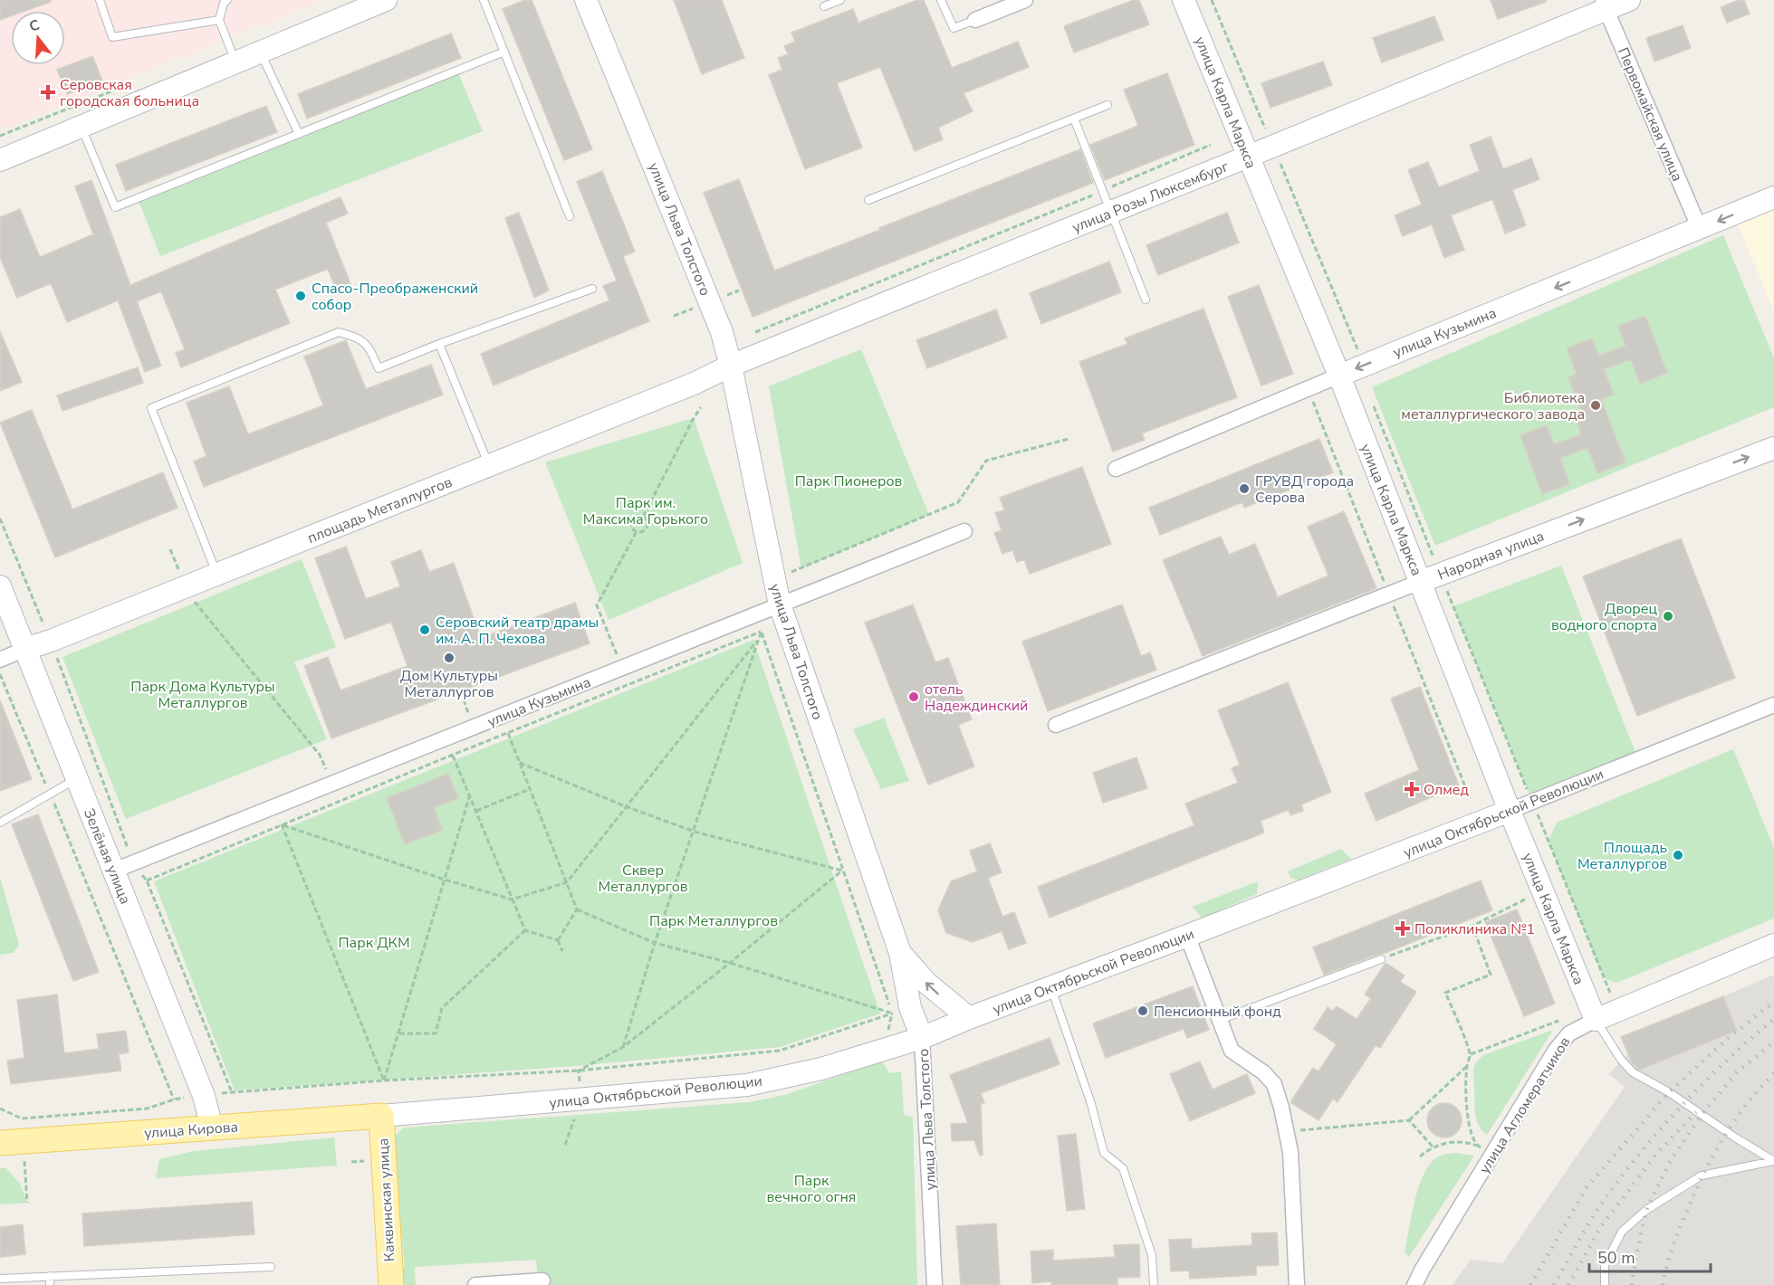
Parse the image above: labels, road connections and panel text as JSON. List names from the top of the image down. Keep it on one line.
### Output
{"streets":{"main road":["улица Кирова","Каквинская улица"],"street":["улица Карла Маркса","Первомайская улица","улица Розы Люксембург","улица Льва Толстого","улица Кузьмина","площадь Металлургов","Народная улица","улица Октябрьской Революции","Зелёная улица","улица Агломератчиков"]},"crossings":[["улица Карла Маркса","улица Розы Люксембург"],["улица Карла Маркса","улица Кузьмина"],["улица Карла Маркса","Народная улица"],["улица Карла Маркса","улица Октябрьской Революции"],["улица Карла Маркса","улица Агломератчиков"],["Первомайская улица","улица Розы Люксембург"],["Первомайская улица","улица Кузьмина"],["улица Розы Люксембург","улица Льва Толстого"],["улица Розы Люксембург","площадь Металлургов"],["улица Льва Толстого","улица Кузьмина"],["улица Льва Толстого","площадь Металлургов"],["улица Льва Толстого","улица Октябрьской Революции"],["улица Кузьмина","Зелёная улица"],["площадь Металлургов","Зелёная улица"],["улица Октябрьской Революции","улица Кирова"],["улица Октябрьской Революции","Каквинская улица"],["Зелёная улица","улица Кирова"],["улица Кирова","Каквинская улица"]],"one_way":["Народная улица"],"parks":["Парк Пионеров","Парк им. Максима Горького","Парк Дома Культуры Металлургов","Сквер Металлургов","Парк Металлургов","Парк ДКМ","Парк вечного огня"],"places":{"health":["Серовская городская больница","Олмед","Поликлиника №1"],"other":["Спасо-Преображенский собор","Библиотека металлургического завода","ГРУВД города Серова","Дворец водного спорта","Серовский театр драмы им. А. П. Чехова","Дом Культуры Металлургов","отель Надеждинский","Площадь Металлургов","Пенсионный фонд"]},"scale_bar":"50 m","north":"top"}
